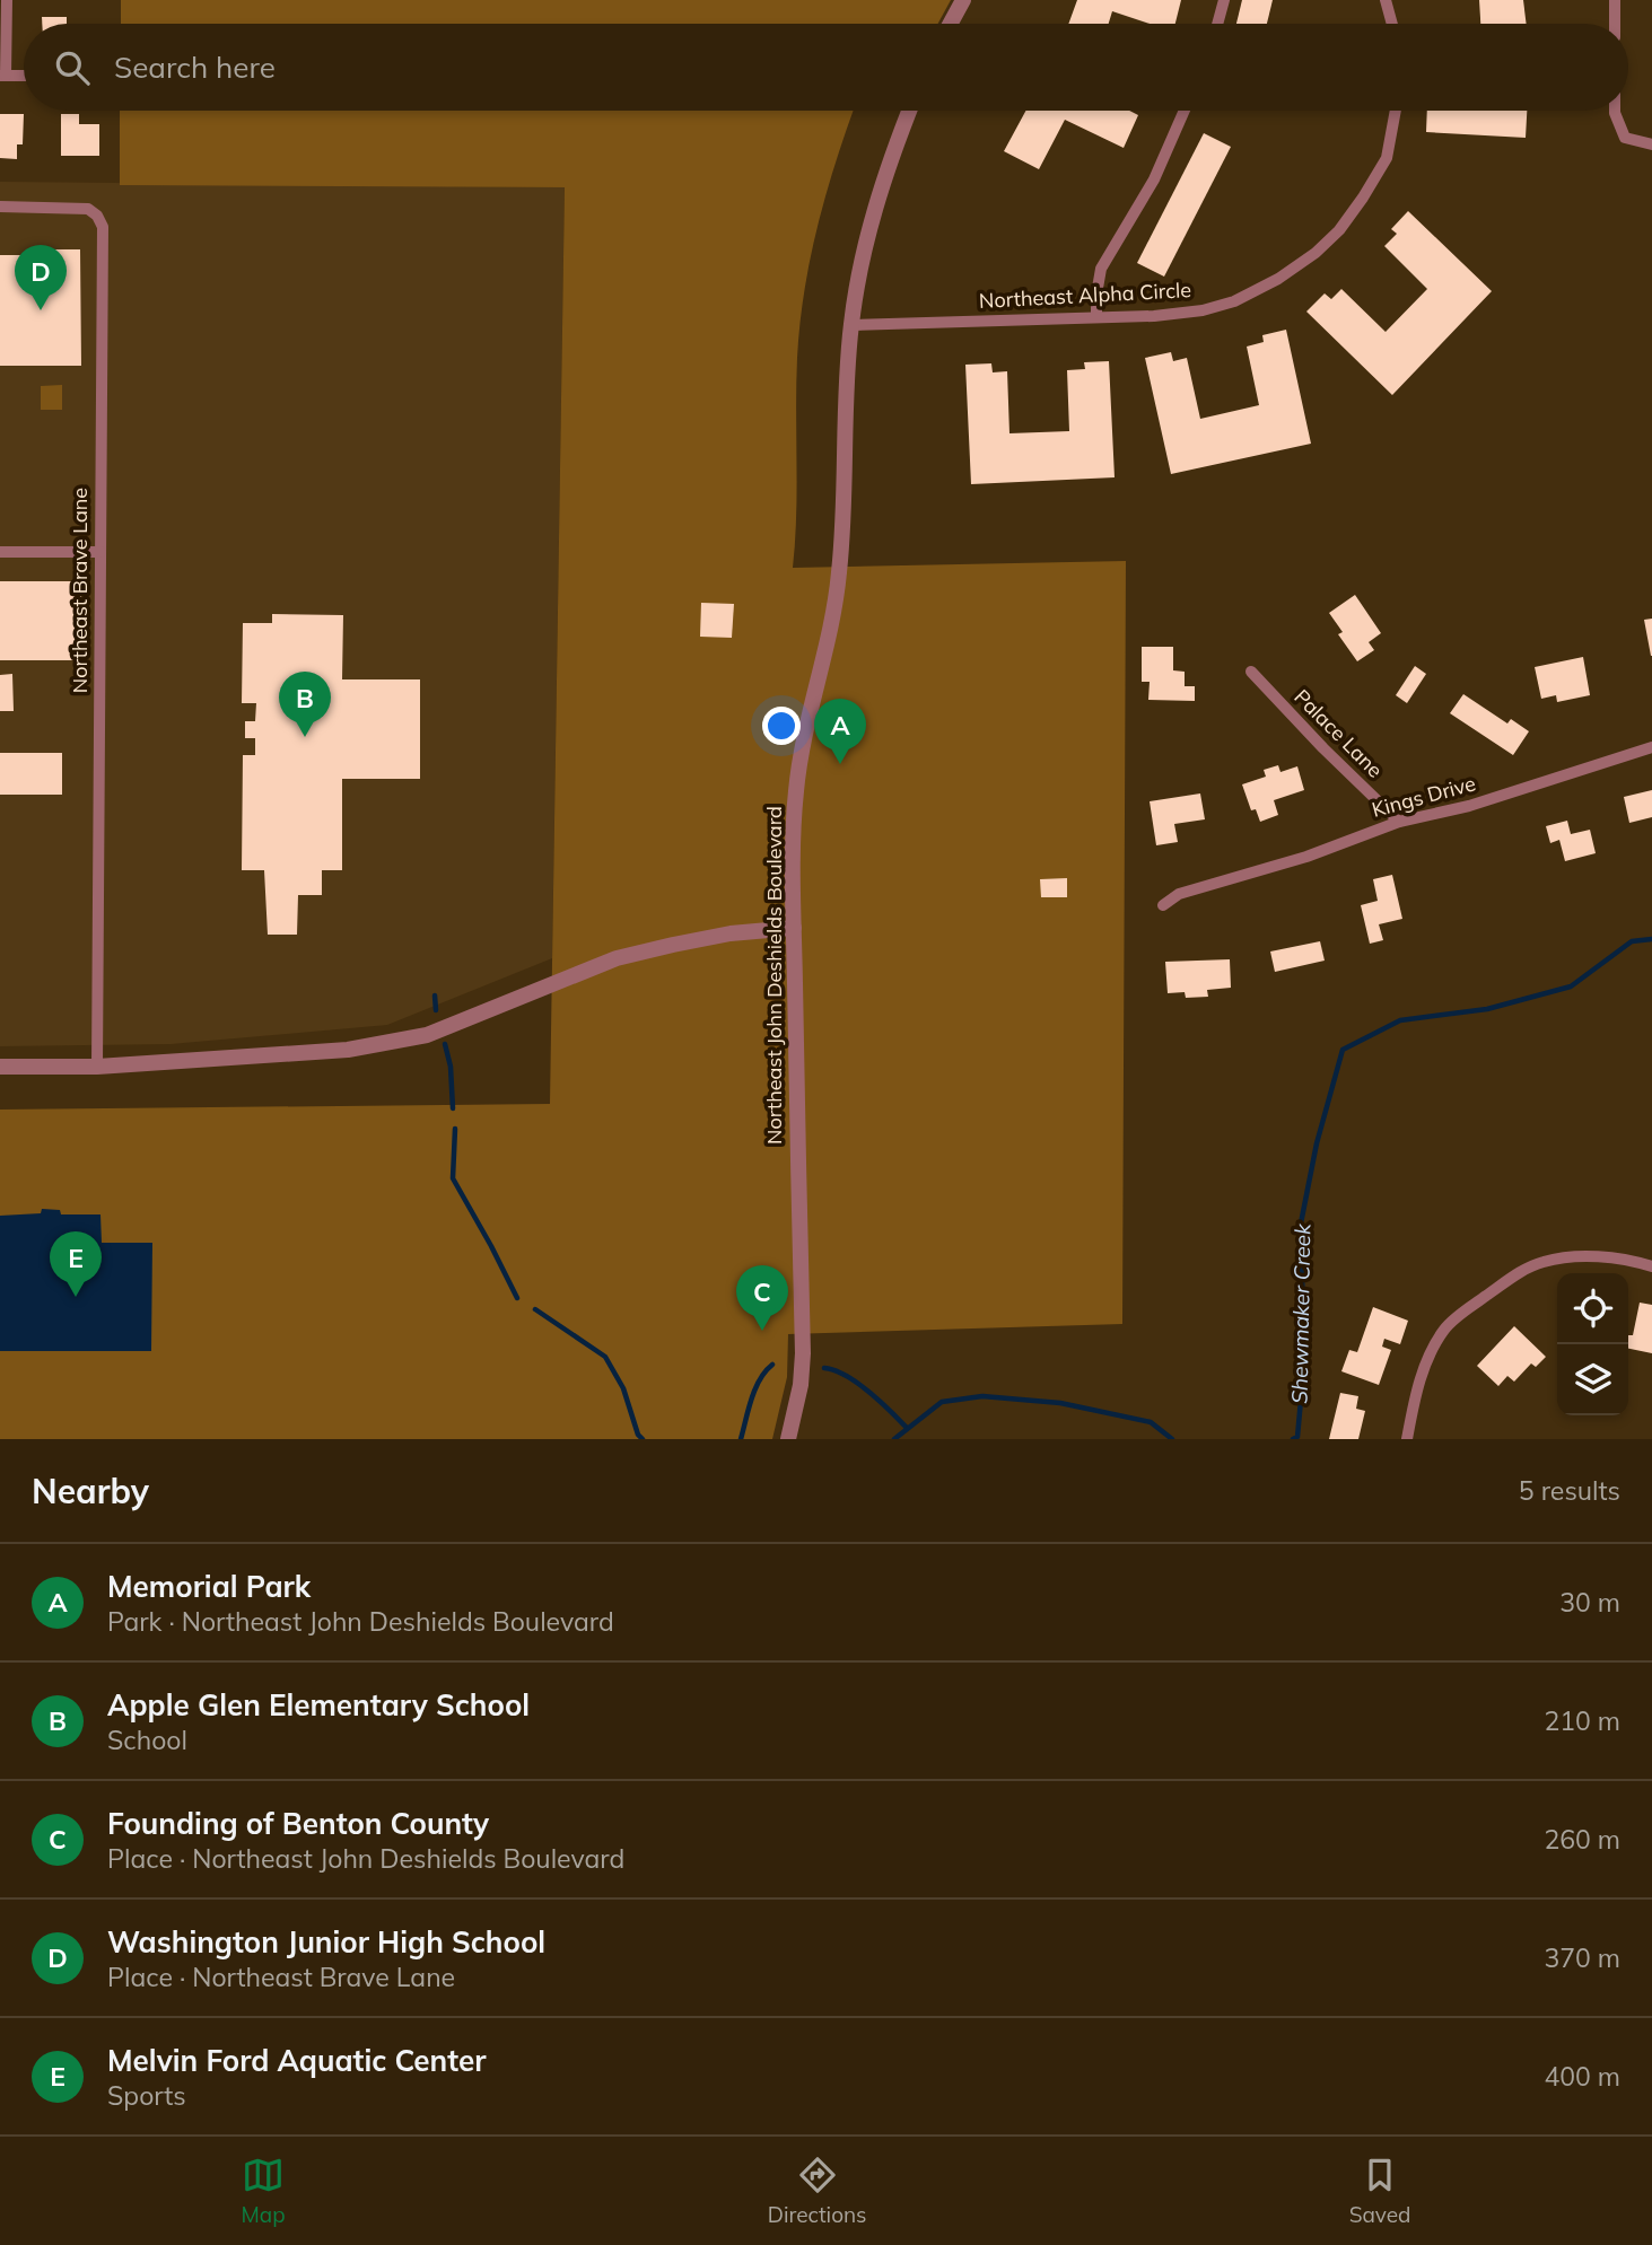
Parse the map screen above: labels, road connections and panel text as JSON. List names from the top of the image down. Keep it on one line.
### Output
{"streets":{"street":["Northeast Alpha Circle","Northeast Brave Lane","Palace Lane","Kings Drive","Northeast John Deshields Boulevard"]},"crossings":[["Northeast Alpha Circle","Northeast John Deshields Boulevard"],["Palace Lane","Kings Drive"]],"water":["Shewmaker Creek"],"page":{"search":"Search here","pins":["D","B","A","E","C"],"heading":["Nearby","5 results"],"list":[{"mark":"A","name":"Memorial Park","note":"Park · Northeast John Deshields Boulevard","value":"30 m"},{"mark":"B","name":"Apple Glen Elementary School","note":"School","value":"210 m"},{"mark":"C","name":"Founding of Benton County","note":"Place · Northeast John Deshields Boulevard","value":"260 m"},{"mark":"D","name":"Washington Junior High School","note":"Place · Northeast Brave Lane","value":"370 m"},{"mark":"E","name":"Melvin Ford Aquatic Center","note":"Sports","value":"400 m"}],"nav":["Map","Directions","Saved"]}}
